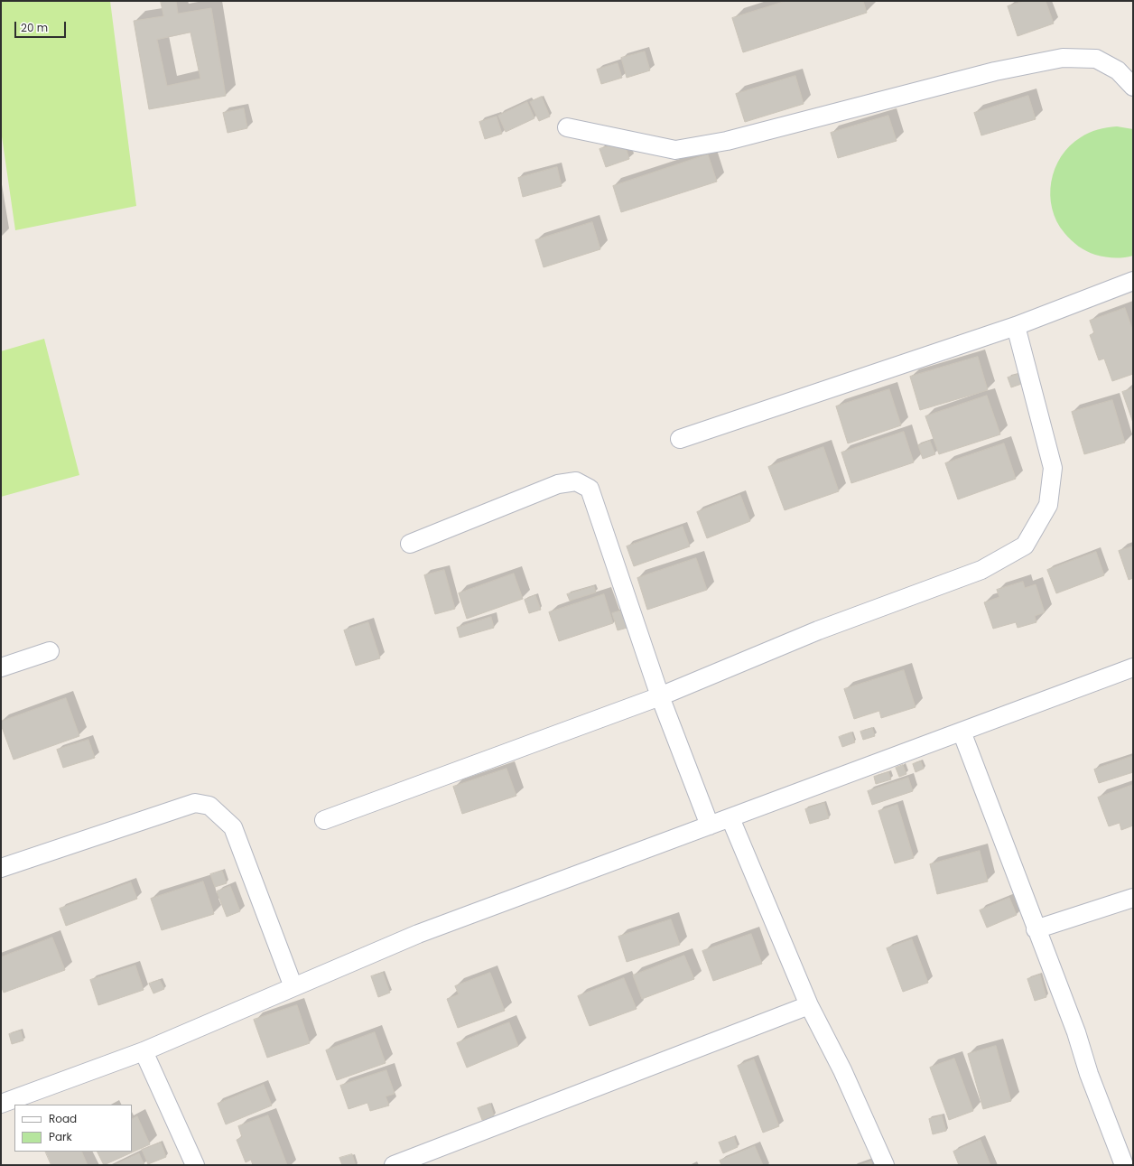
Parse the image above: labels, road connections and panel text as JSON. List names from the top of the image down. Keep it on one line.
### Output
{"legend":["Road","Park"],"scale_bar":"20 m"}
